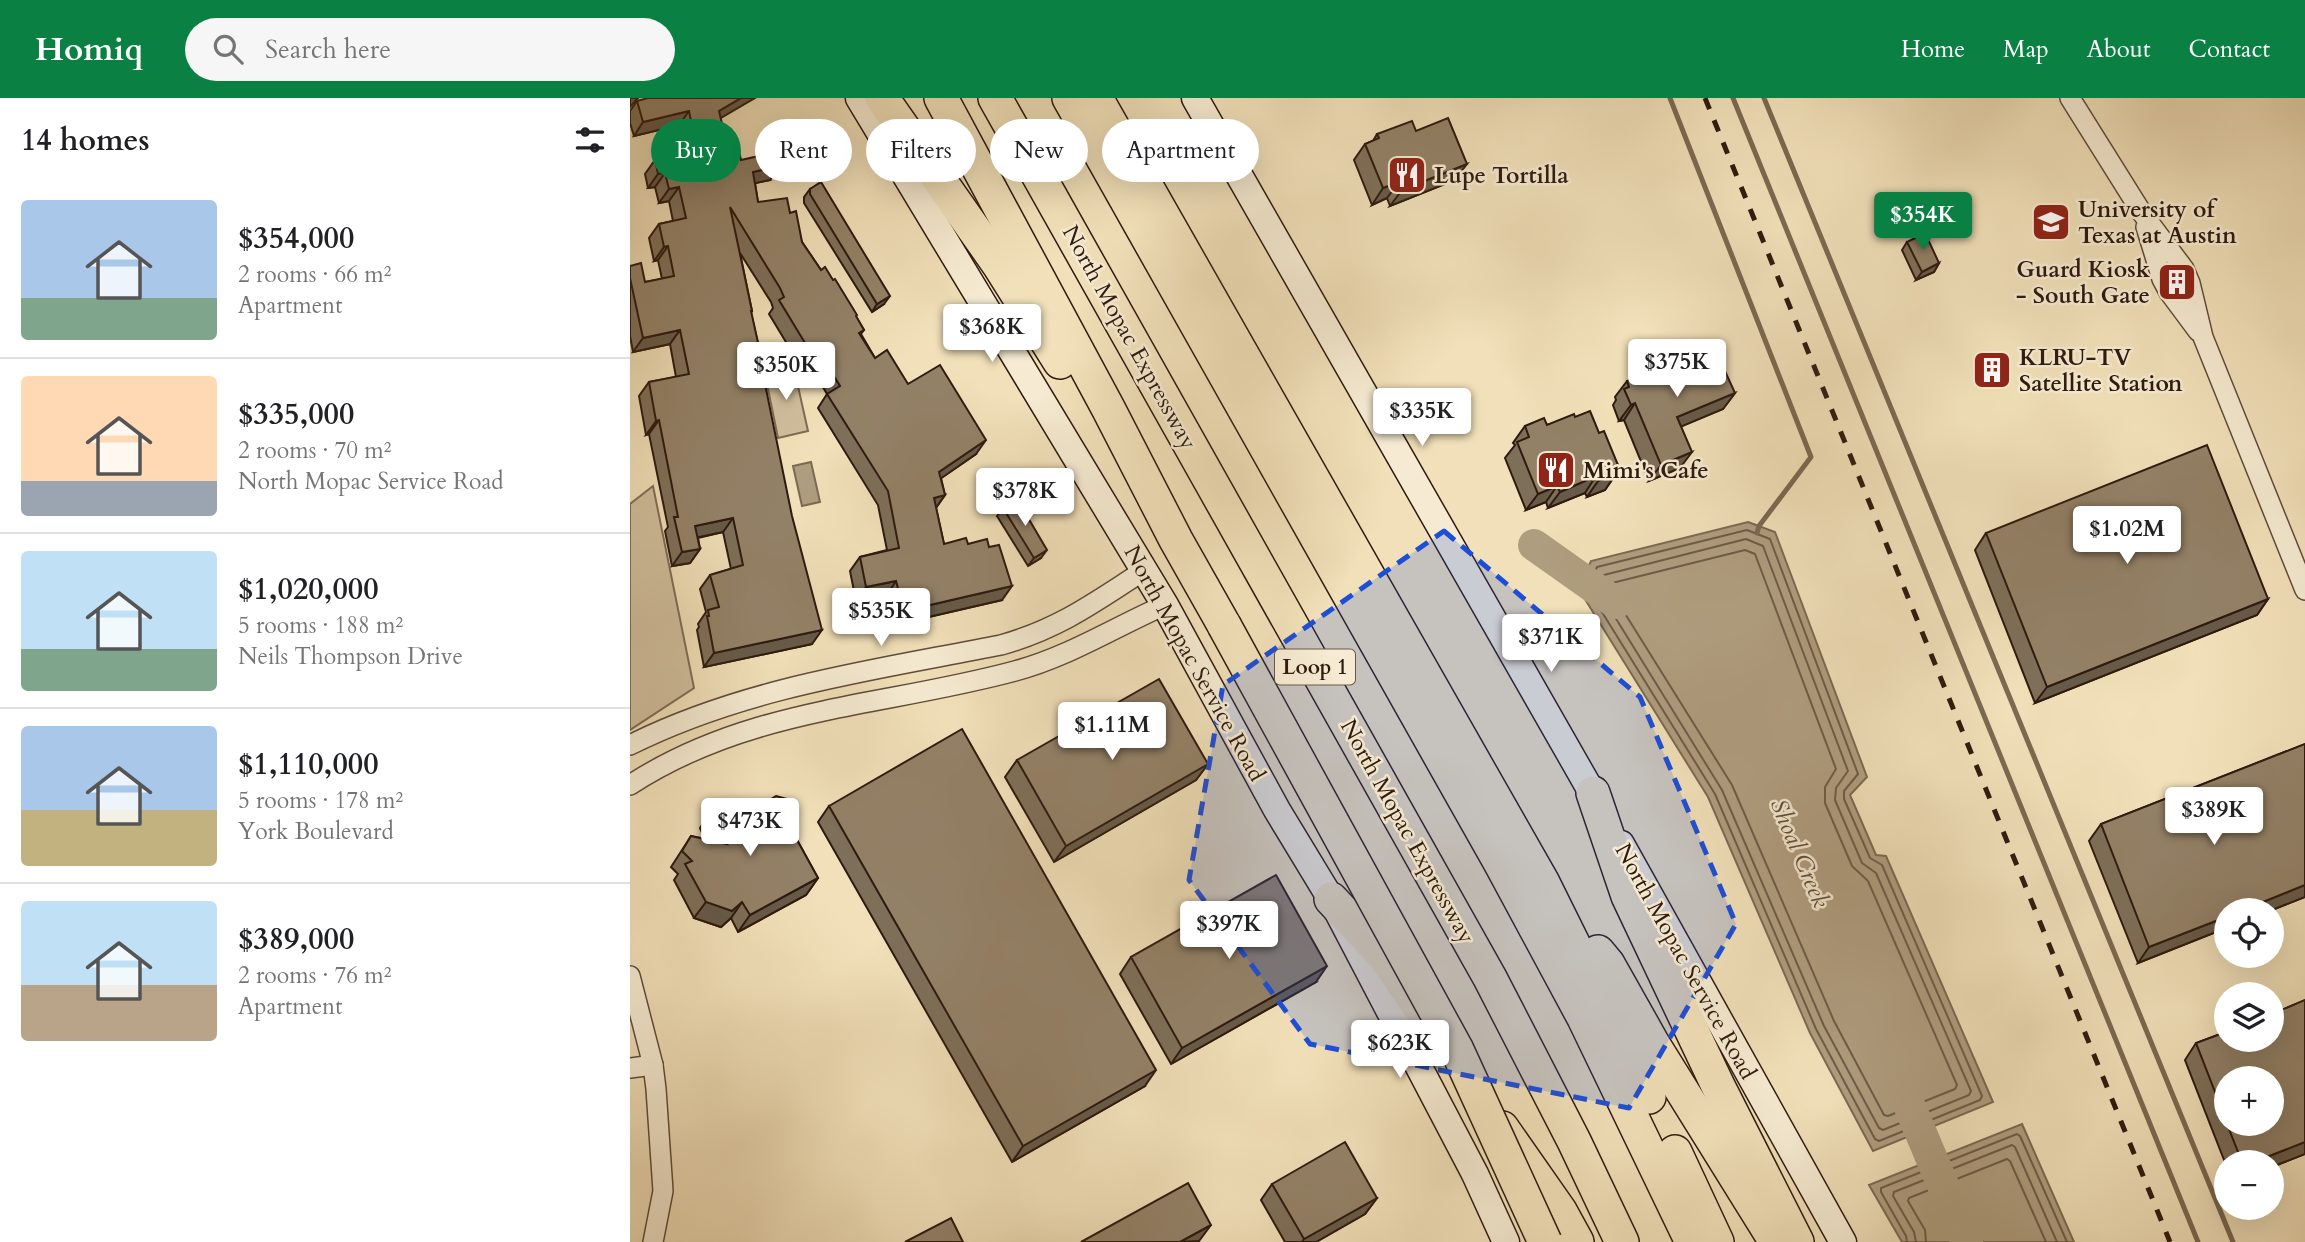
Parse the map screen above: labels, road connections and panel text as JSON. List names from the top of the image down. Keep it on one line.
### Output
{"streets":{"highway":["North Mopac Expressway","Loop 1"],"main road":["North Mopac Service Road"]},"water":["Shoal Creek"],"places":{"restaurant":["Lupe Tortilla","Mimi's Cafe"],"school or university":["University of Texas at Austin"],"building":["Guard Kiosk - South Gate","KLRU-TV Satellite Station"]},"page":{"header":"Homiq","search":"Search here","nav":["Home","Map","About","Contact"],"heading":"14 homes","chip":["Buy","Rent","Filters","New","Apartment"],"list":[{"name":"$354,000","note":"2 rooms · 66 m² · Apartment"},{"name":"$335,000","note":"2 rooms · 70 m² · North Mopac Service Road"},{"name":"$1,020,000","note":"5 rooms · 188 m² · Neils Thompson Drive"},{"name":"$1,110,000","note":"5 rooms · 178 m² · York Boulevard"},{"name":"$389,000","note":"2 rooms · 76 m² · Apartment"}],"price":["$354K","$368K","$375K","$350K","$335K","$378K","$1.02M","$535K","$371K","$1.11M","$389K","$473K","$397K","$623K"],"map_buttons":["+","−"]}}
